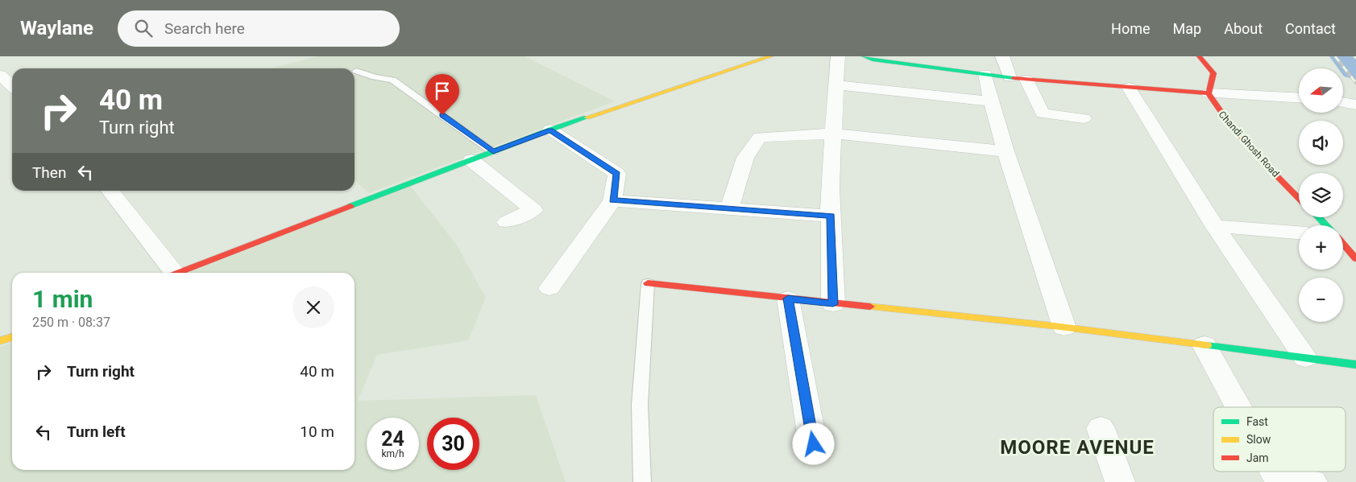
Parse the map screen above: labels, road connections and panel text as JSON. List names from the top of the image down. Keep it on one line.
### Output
{"streets":{"street":["Chandi Ghosh Road"]},"districts":["MOORE AVENUE"],"legend":["Fast","Slow","Jam"],"north":"left","page":{"header":"Waylane","search":"Search here","nav":["Home","Map","About","Contact"],"map_buttons":["+","−"],"turn":["40 m","Turn right"],"then":"Then","heading":["1 min","250 m · 08:37"],"list":[{"name":"Turn right","value":"40 m"},{"name":"Turn left","value":"10 m"}],"speed":"24 km/h","limit":"30"}}
